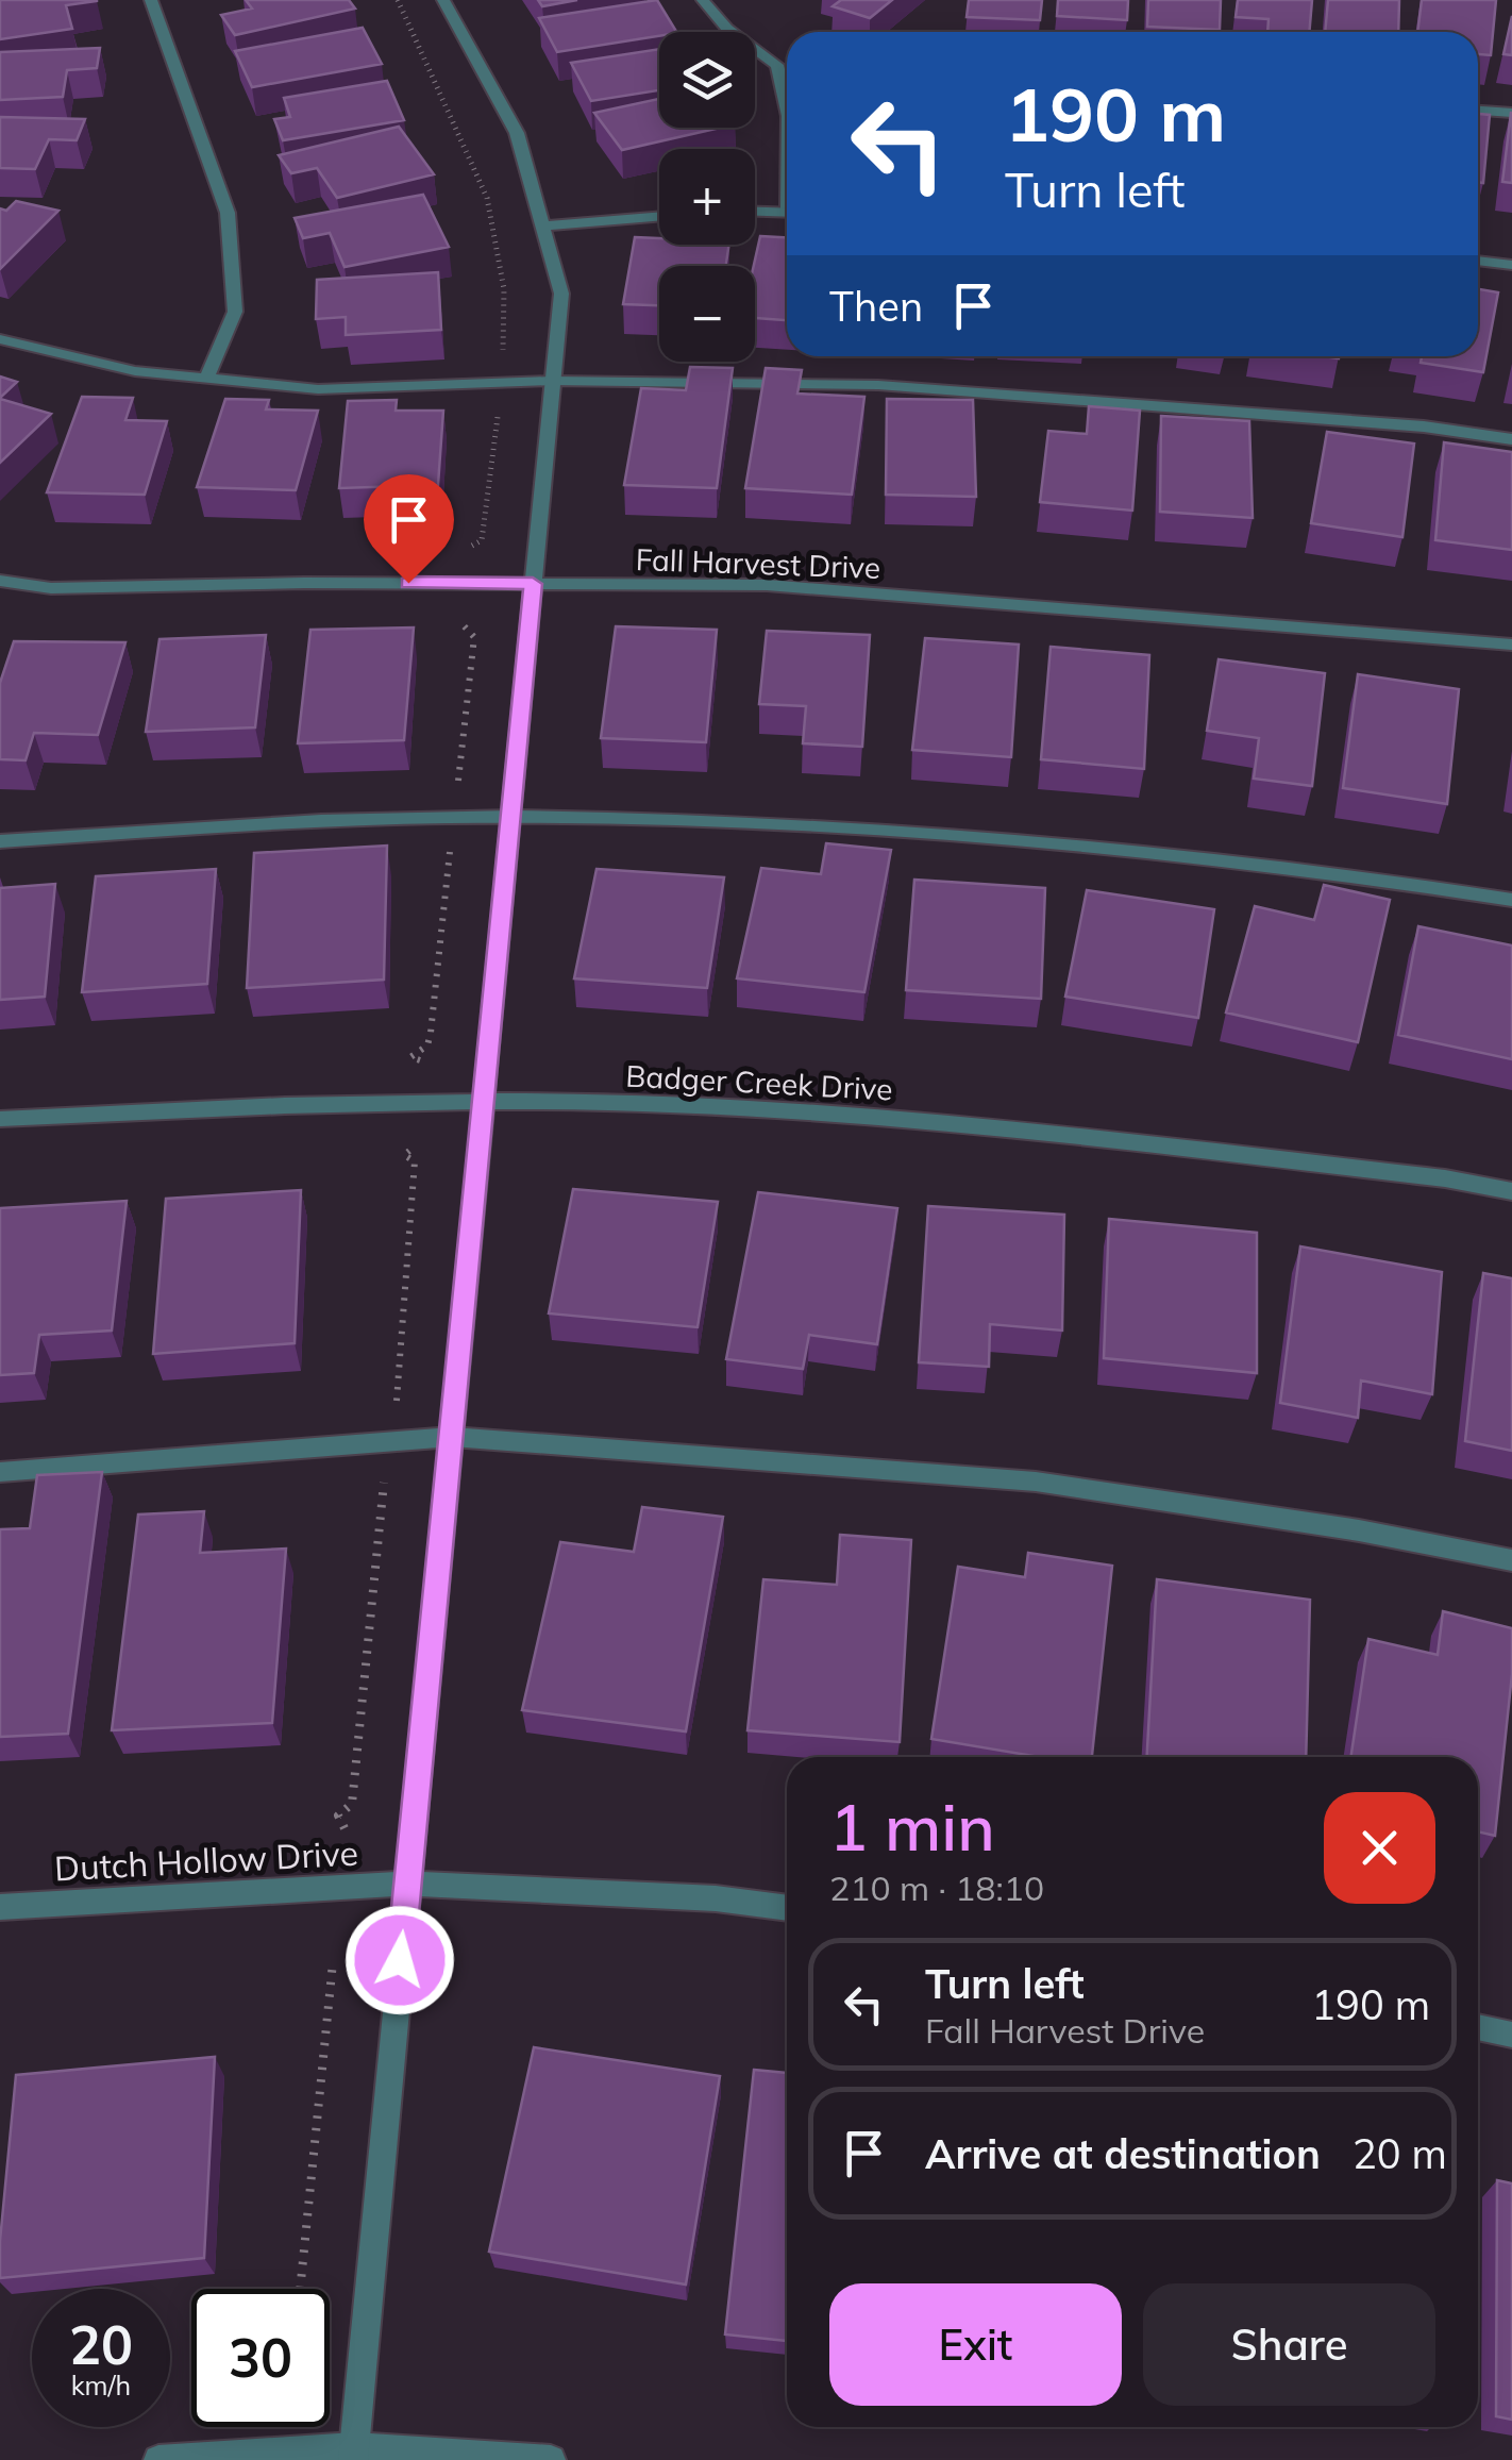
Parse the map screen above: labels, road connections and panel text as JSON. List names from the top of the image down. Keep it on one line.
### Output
{"streets":{"street":["Fall Harvest Drive","Badger Creek Drive","Dutch Hollow Drive"]},"page":{"map_buttons":["+","−"],"turn":["190 m","Turn left"],"then":"Then","heading":["1 min","210 m · 18:10"],"list":[{"name":"Turn left","note":"Fall Harvest Drive","value":"190 m"},{"name":"Arrive at destination","value":"20 m"}],"buttons":["Exit","Share"],"speed":"20 km/h","limit":"30"}}
